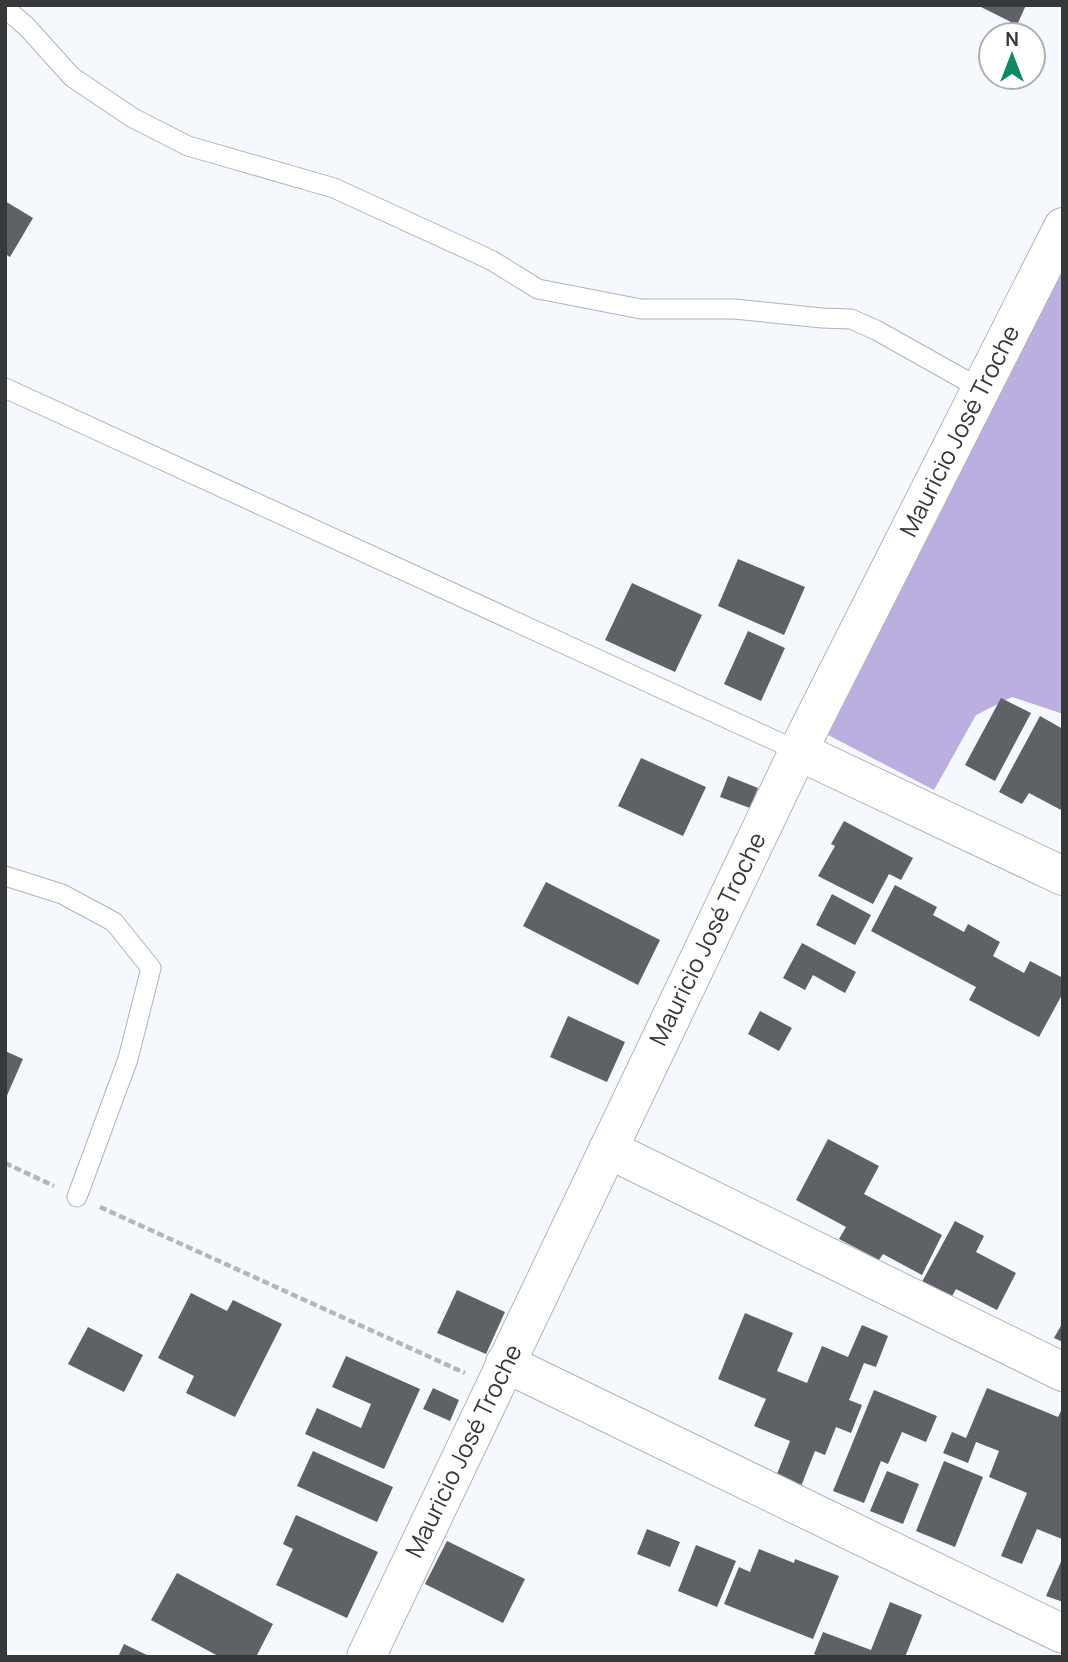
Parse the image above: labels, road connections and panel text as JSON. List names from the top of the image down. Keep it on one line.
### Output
{"streets":{"street":["Mauricio José Troche"]},"north":"top"}
